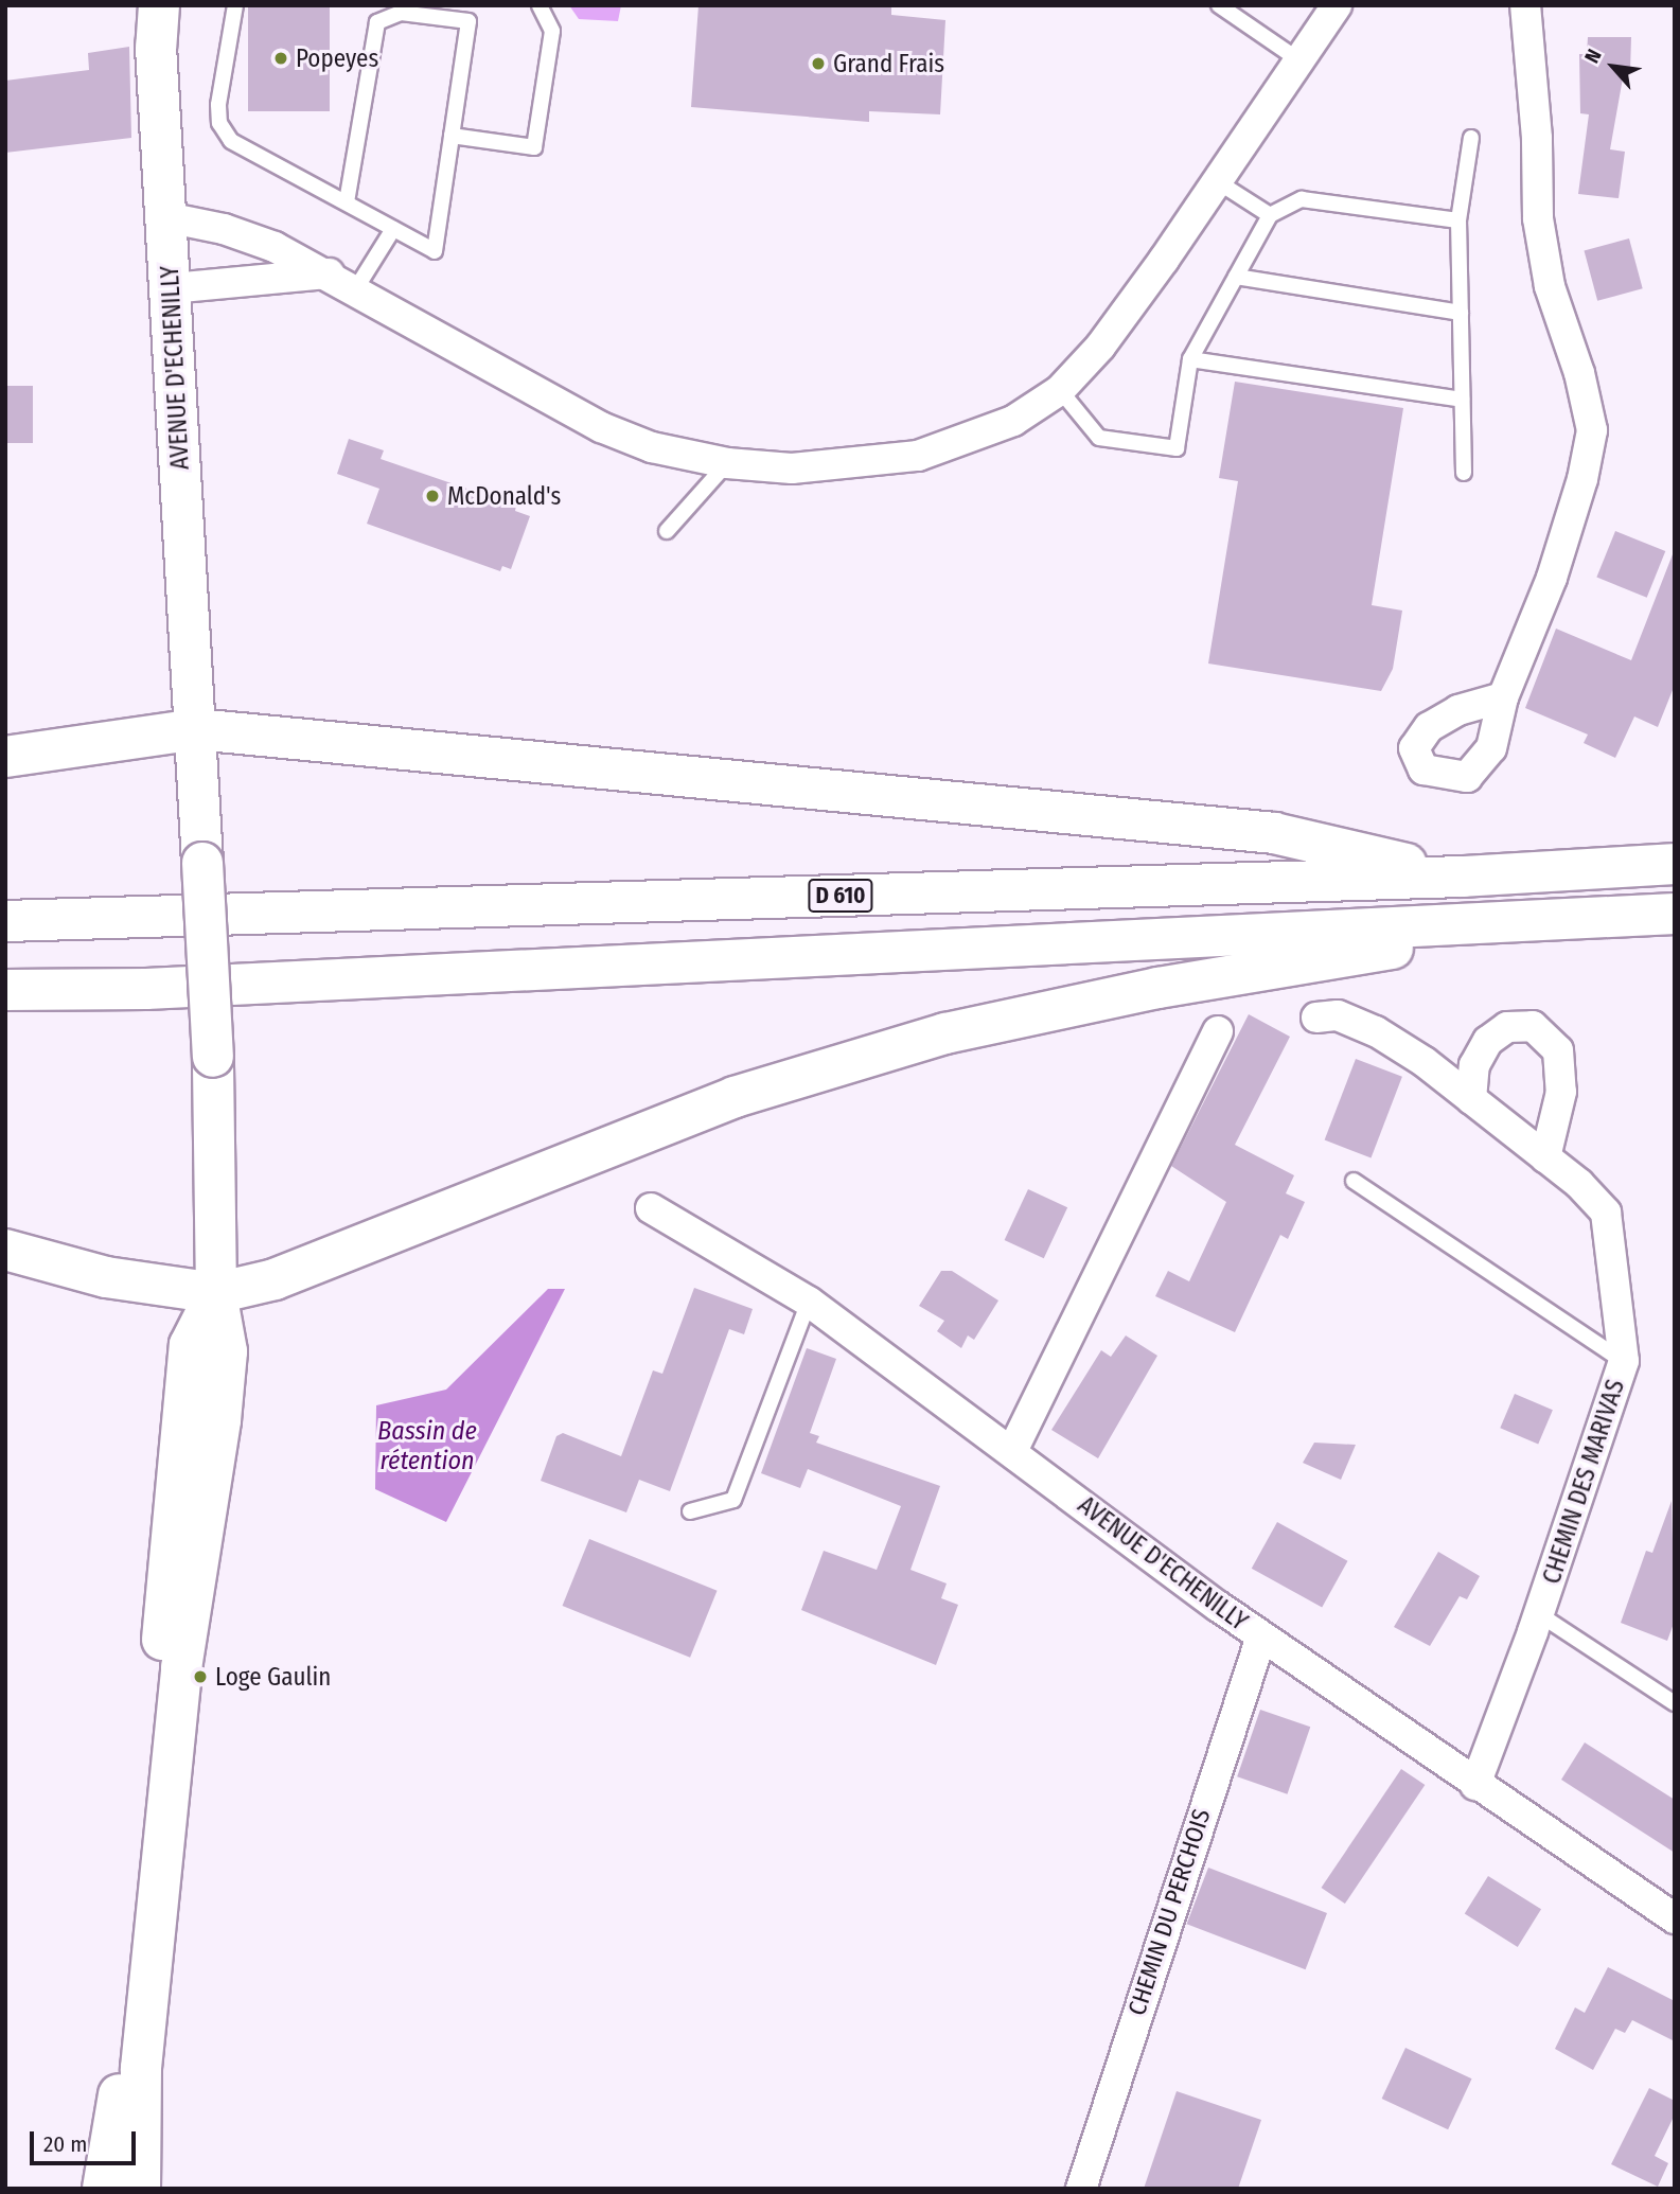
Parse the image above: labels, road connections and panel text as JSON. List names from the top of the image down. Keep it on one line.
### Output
{"streets":{"main road":["AVENUE D'ECHENILLY","D 610"],"street":["CHEMIN DES MARIVAS","CHEMIN DU PERCHOIS"]},"crossings":[["AVENUE D'ECHENILLY","CHEMIN DES MARIVAS"],["AVENUE D'ECHENILLY","CHEMIN DU PERCHOIS"]],"water":["Bassin de rétention"],"places":["Popeyes","Grand Frais","McDonald's","Loge Gaulin"],"scale_bar":"20 m","north":"top left"}
